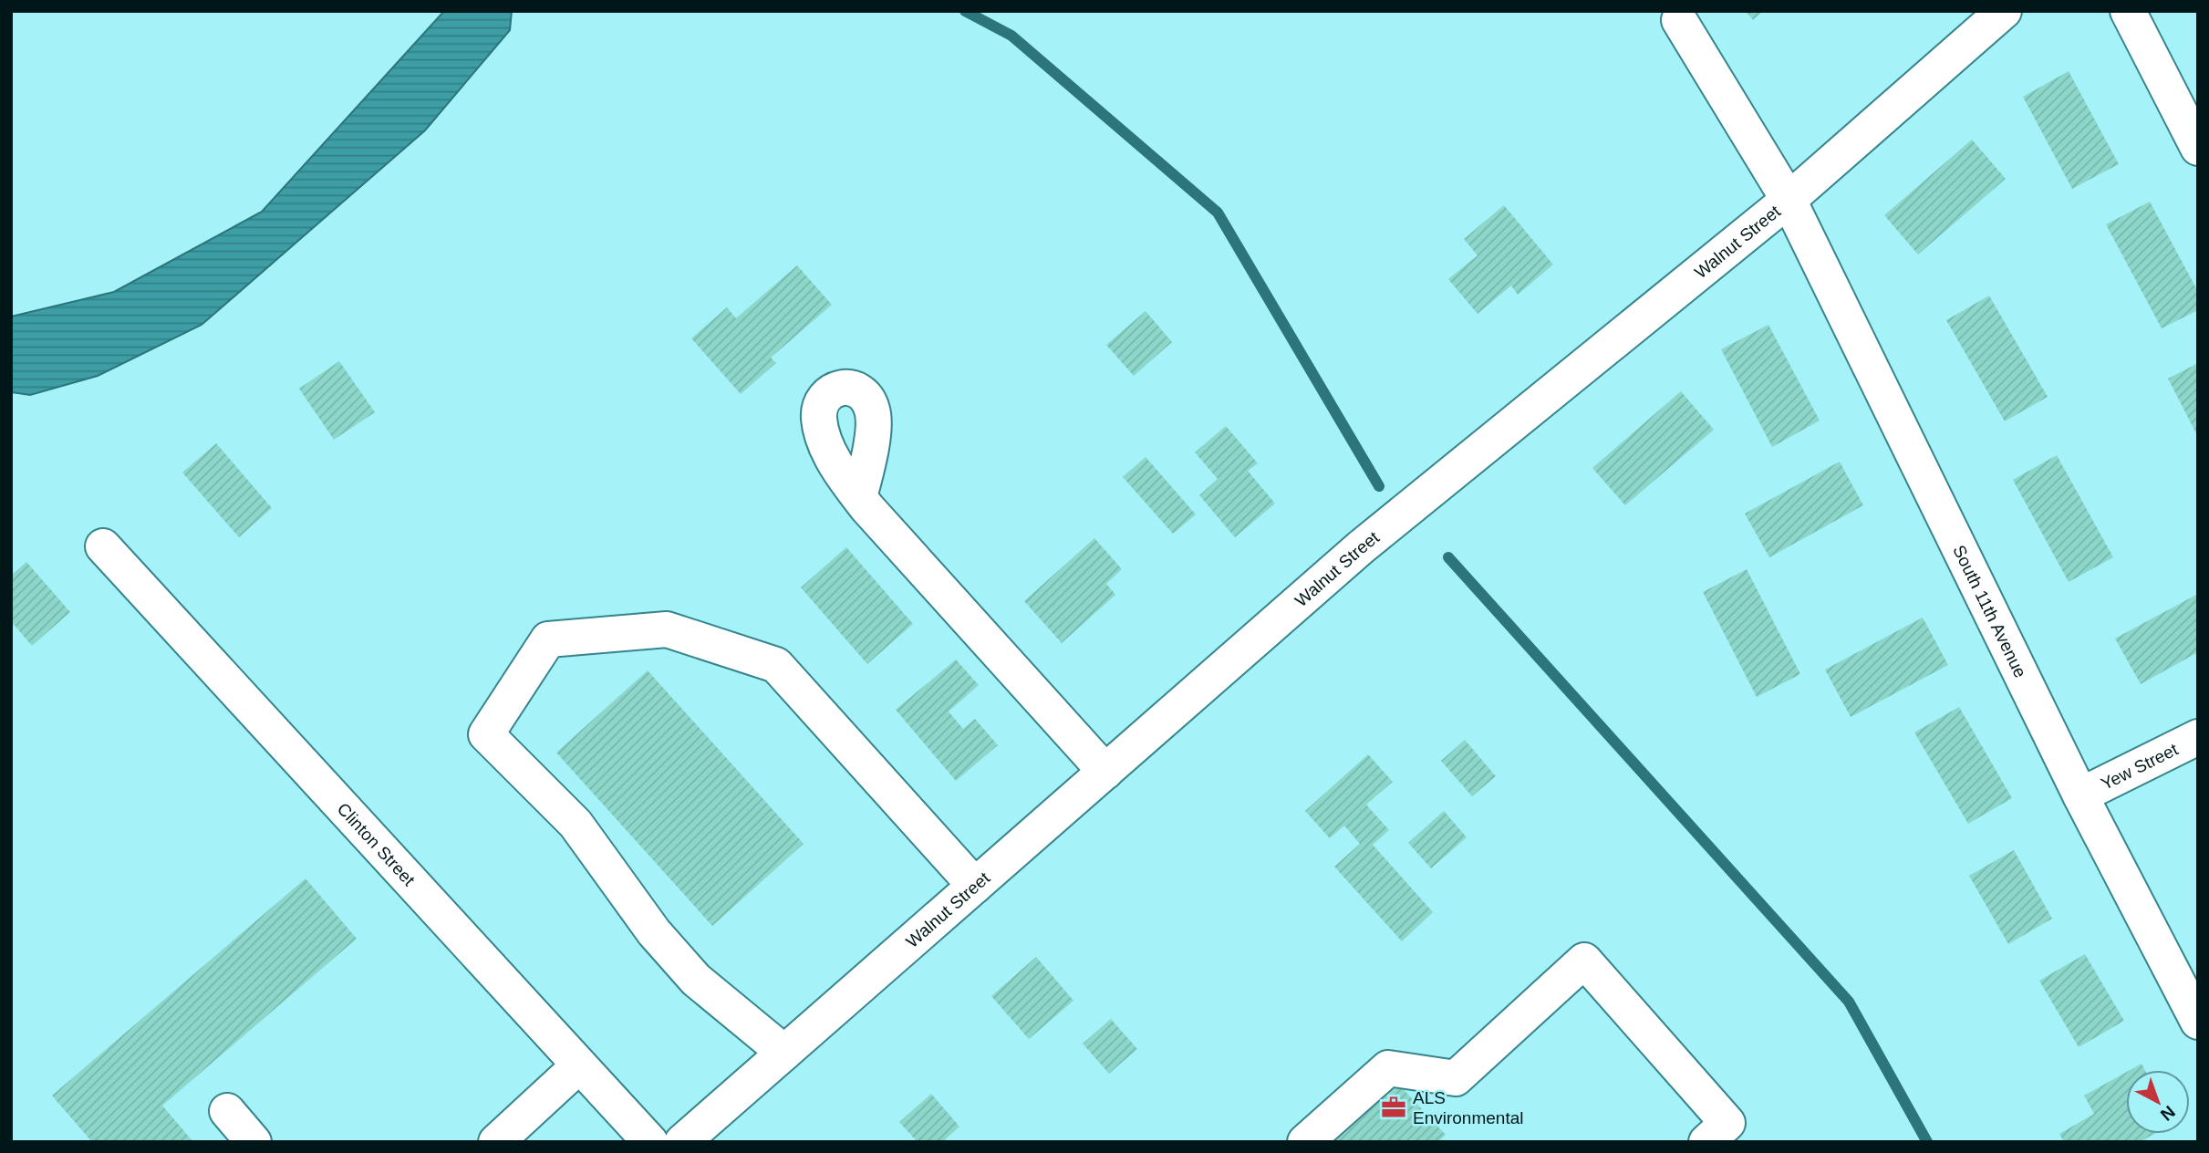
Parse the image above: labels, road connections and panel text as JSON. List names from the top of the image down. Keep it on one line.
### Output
{"streets":{"street":["Walnut Street","South 11th Avenue","Yew Street","Clinton Street"]},"crossings":[["Walnut Street","South 11th Avenue"],["South 11th Avenue","Yew Street"]],"places":{"office":["ALS Environmental"]},"north":"bottom right"}
